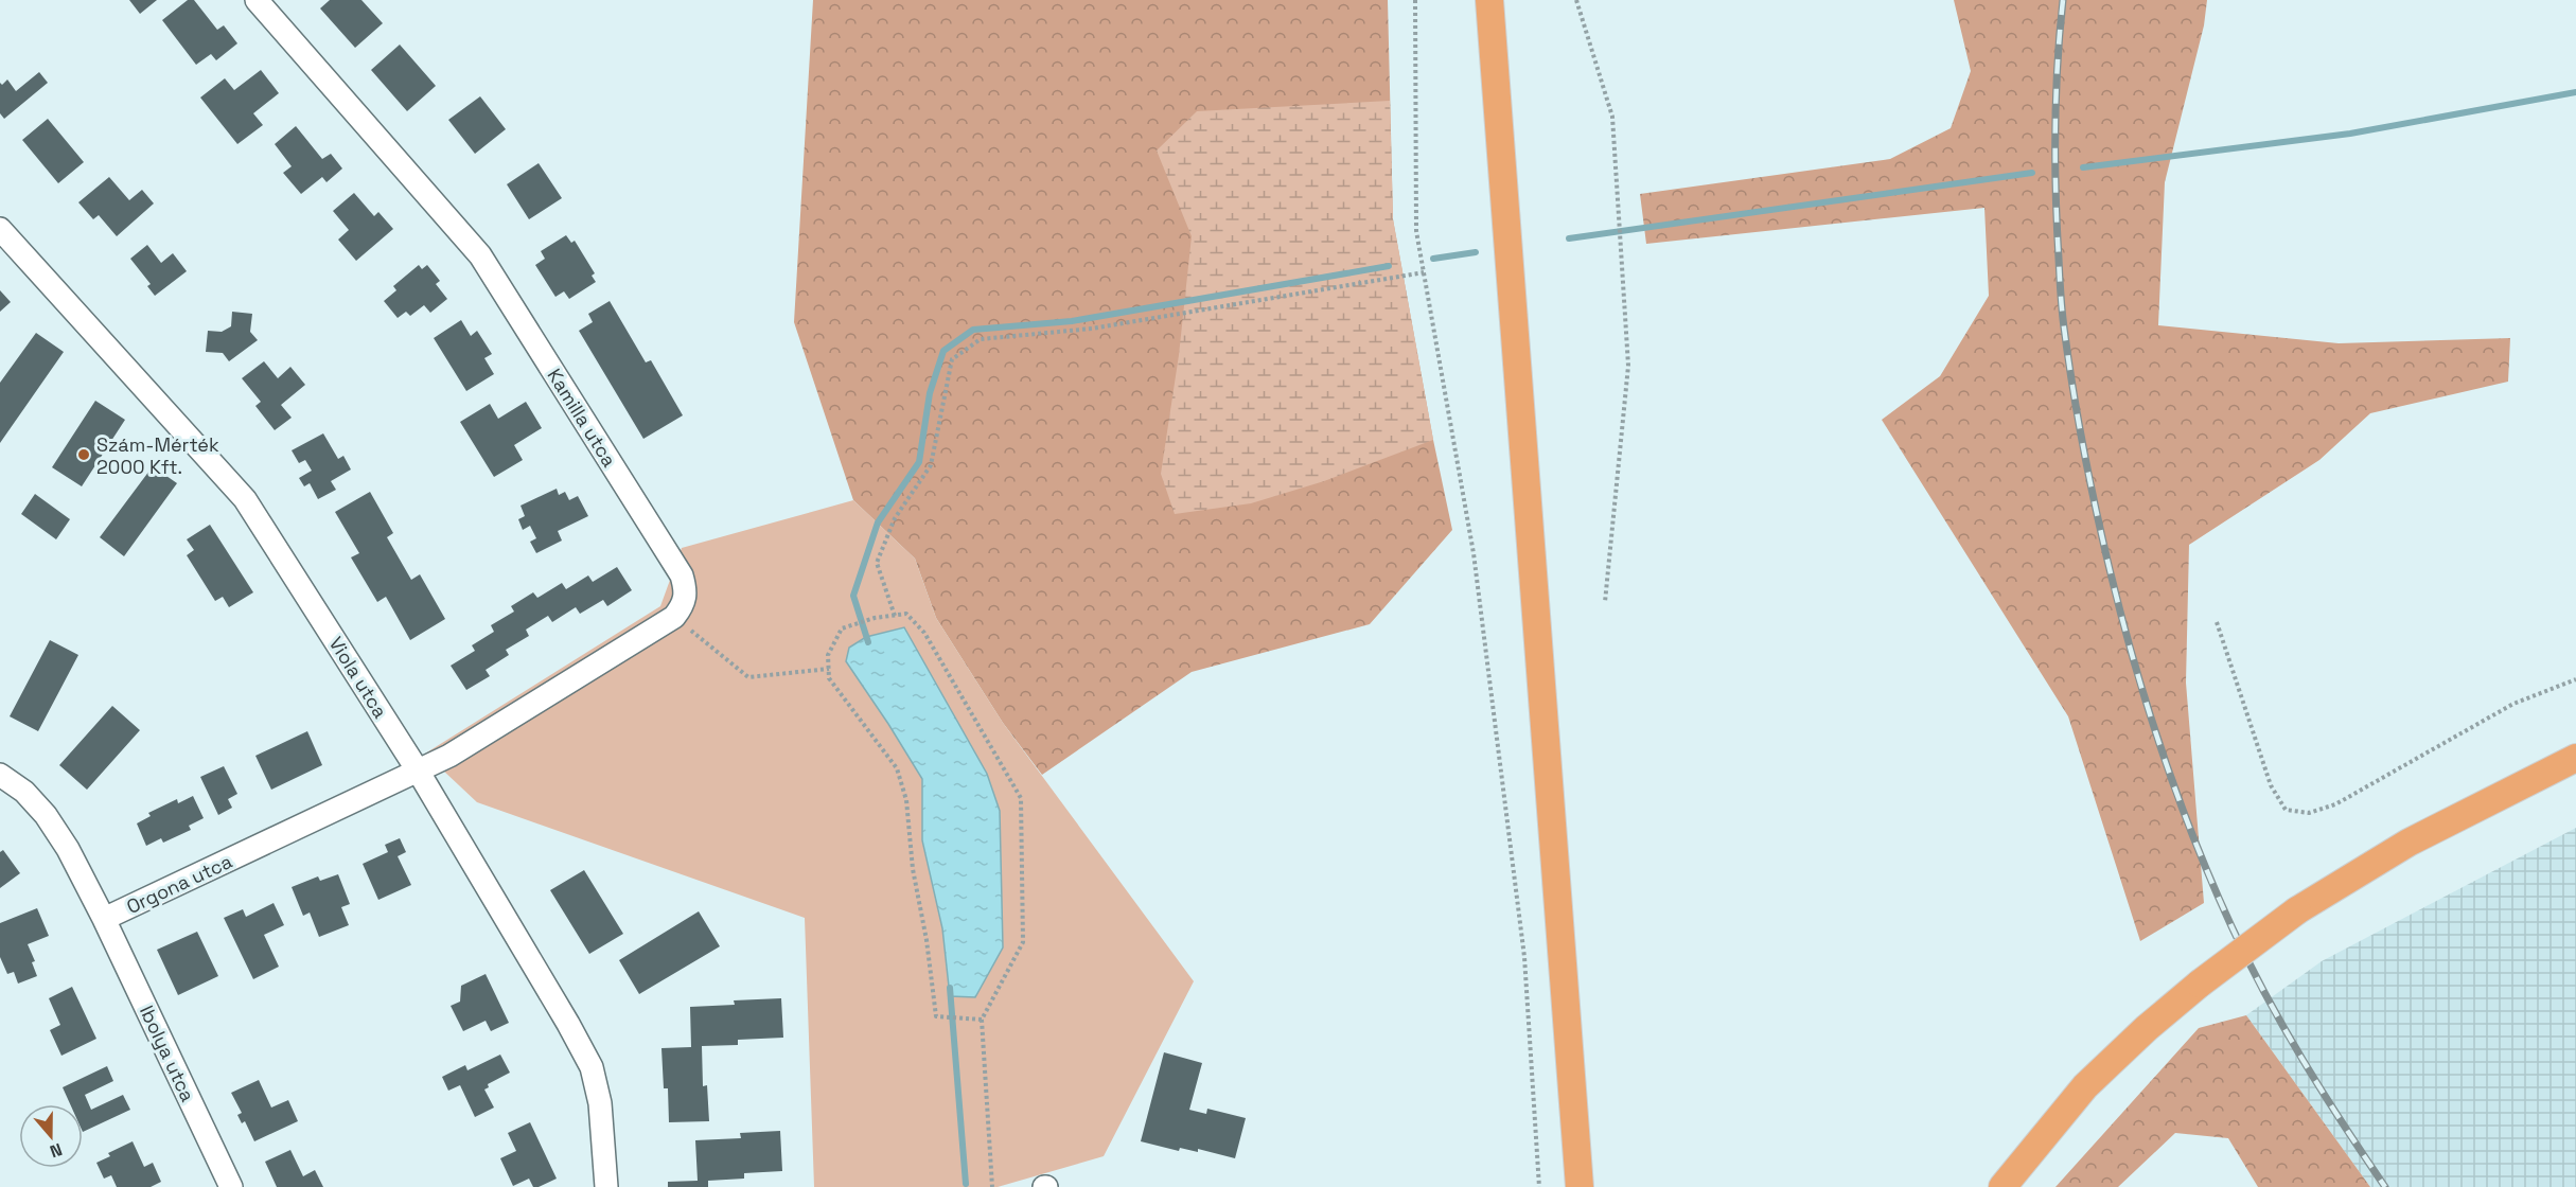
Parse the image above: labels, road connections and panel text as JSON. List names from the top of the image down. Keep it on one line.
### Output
{"streets":{"street":["Kamilla utca","Viola utca","Orgona utca","Ibolya utca"]},"crossings":[["Viola utca","Orgona utca"],["Orgona utca","Ibolya utca"]],"places":["Szám-Mérték 2000 Kft."],"north":"bottom"}
